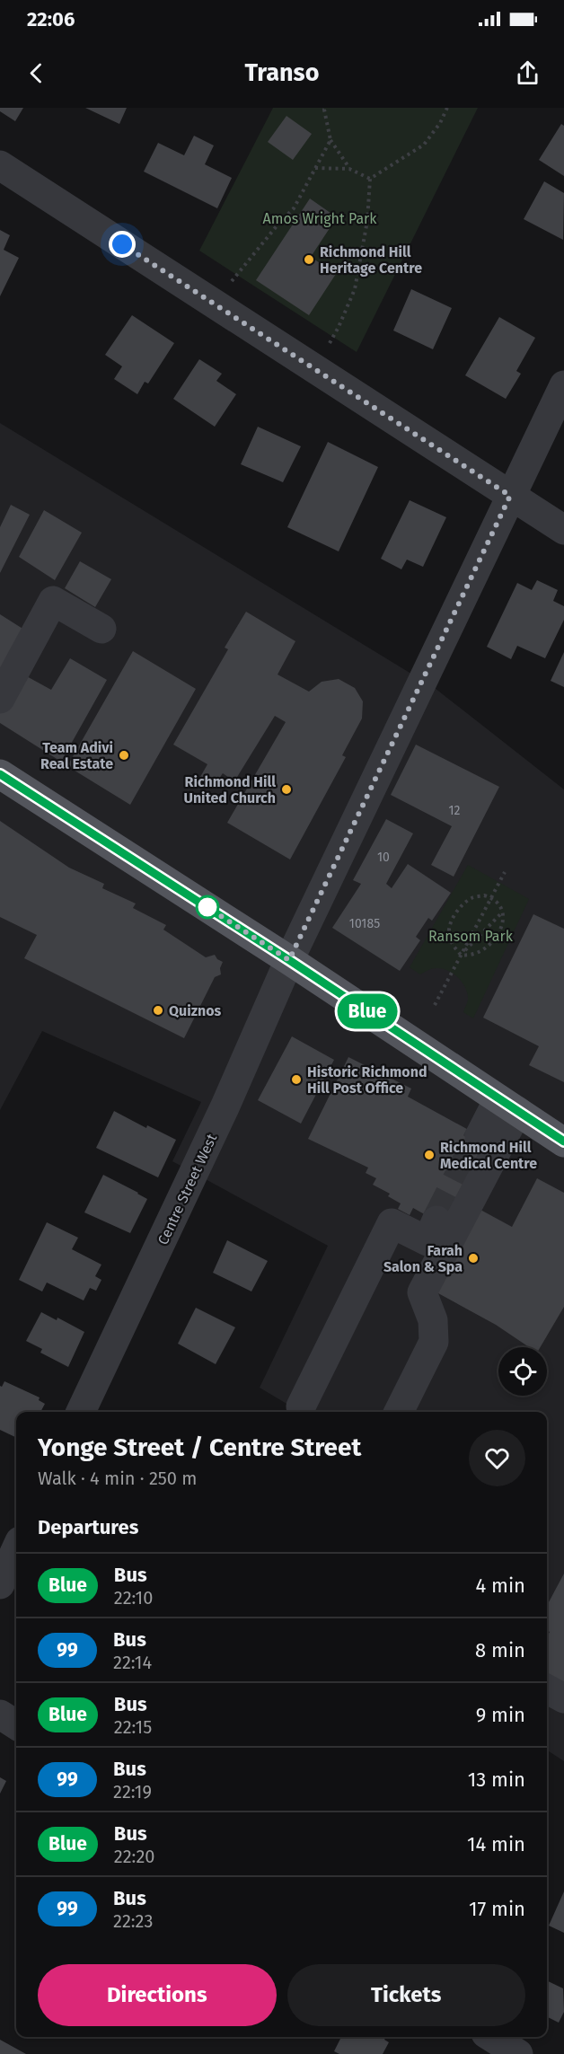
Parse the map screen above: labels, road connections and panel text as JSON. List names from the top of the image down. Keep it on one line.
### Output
{"streets":{"street":["Centre Street West"]},"parks":["Amos Wright Park","Ransom Park"],"places":["Richmond Hill Heritage Centre","Team Adivi Real Estate","Richmond Hill United Church","Quiznos","Historic Richmond Hill Post Office","Richmond Hill Medical Centre","Farah Salon & Spa"],"lines":["bus line Blue"],"house_numbers":["12","10","10185"],"page":{"status":"22:06","header":"Transo","on_map":"Blue","heading":[["Yonge Street / Centre Street","Walk · 4 min · 250 m"],"Departures"],"list":[{"mark":"Blue","name":"Bus","note":"22:10","value":"4 min"},{"mark":"99","name":"Bus","note":"22:14","value":"8 min"},{"mark":"Blue","name":"Bus","note":"22:15","value":"9 min"},{"mark":"99","name":"Bus","note":"22:19","value":"13 min"},{"mark":"Blue","name":"Bus","note":"22:20","value":"14 min"},{"mark":"99","name":"Bus","note":"22:23","value":"17 min"}],"buttons":["Directions","Tickets"]}}
